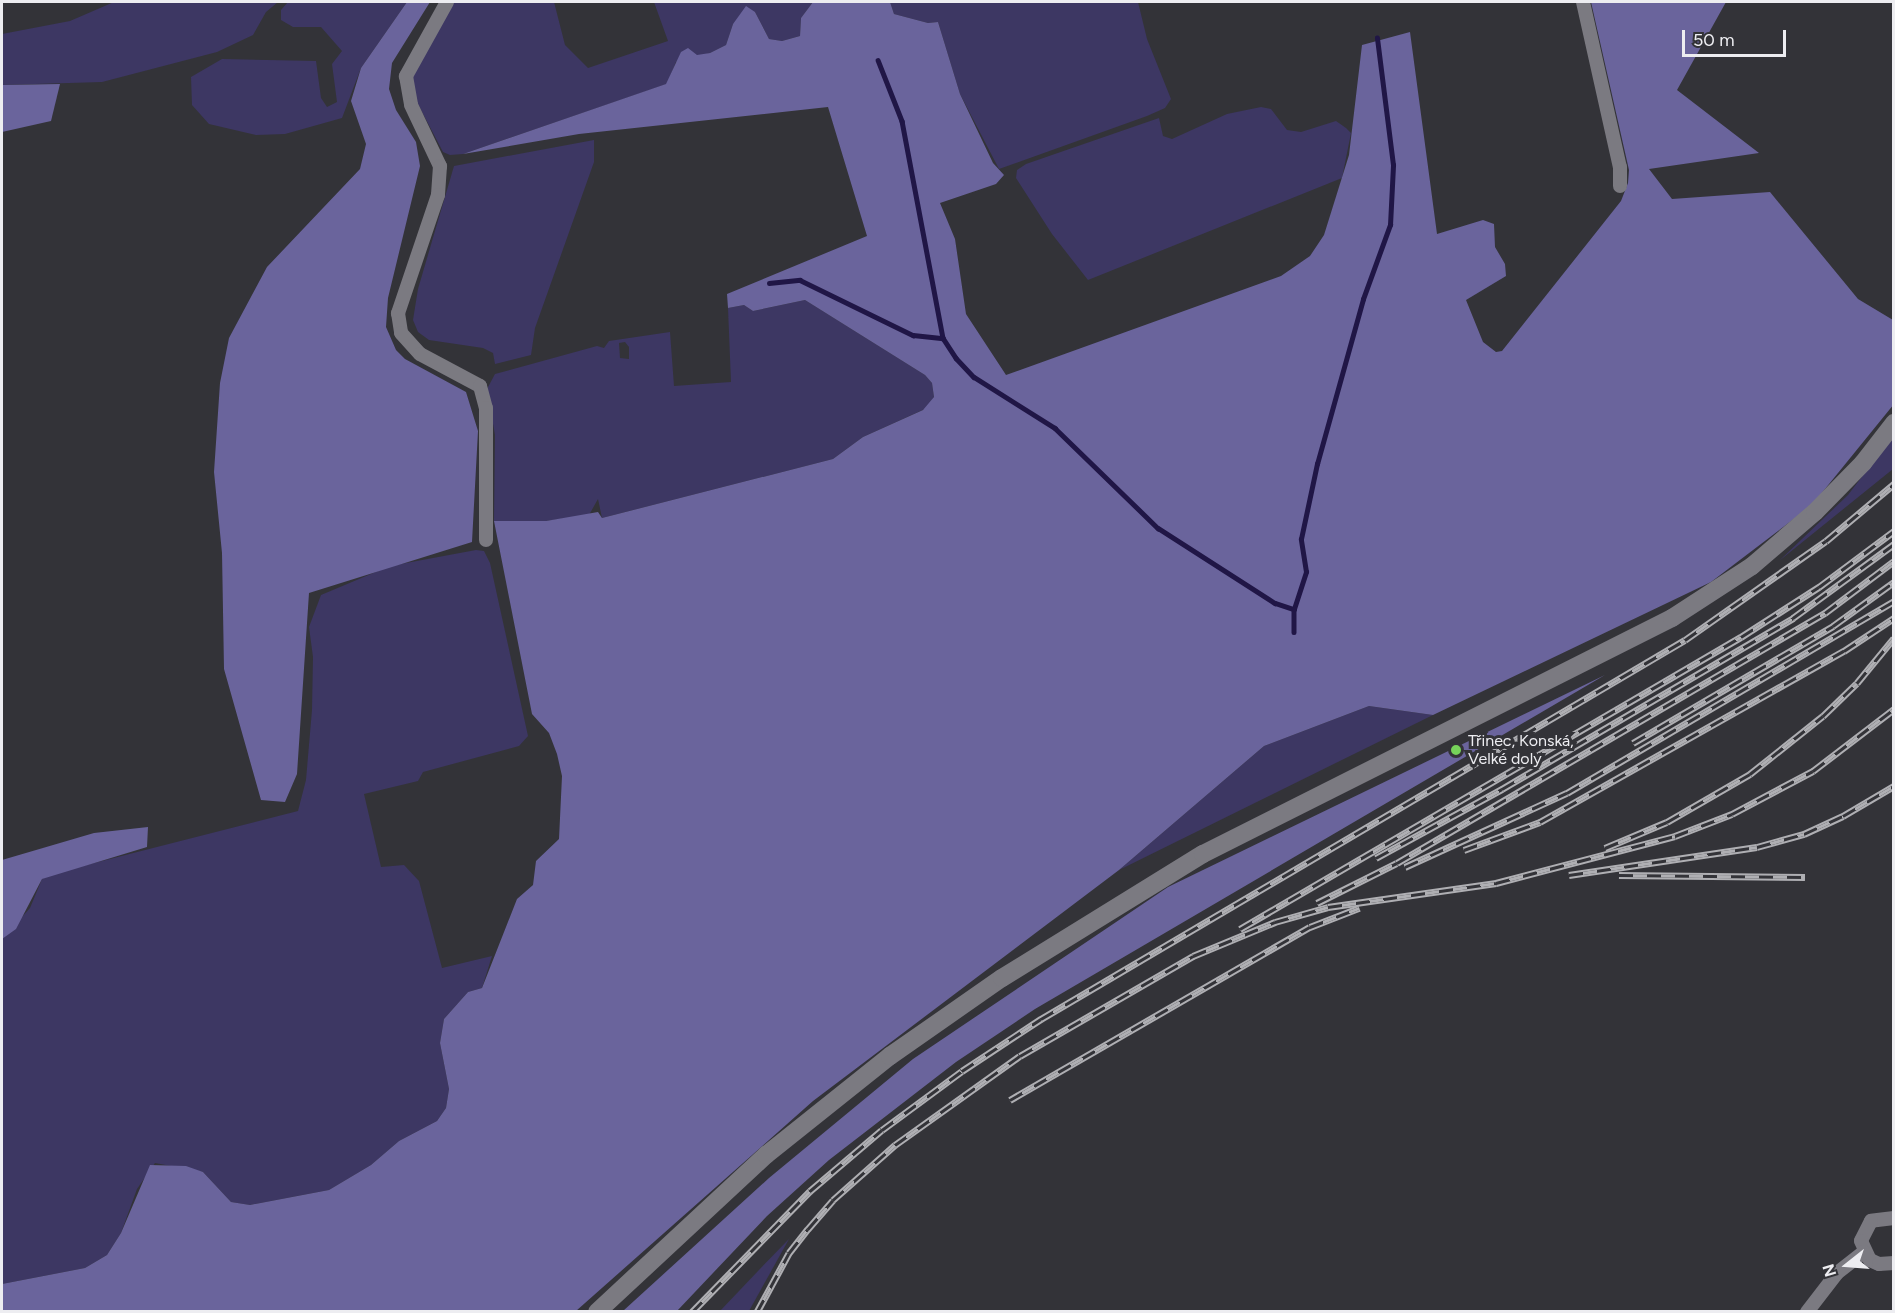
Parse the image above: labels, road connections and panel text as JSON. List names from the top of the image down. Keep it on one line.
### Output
{"places":["Třinec, Konská, Velké doly"],"scale_bar":"50 m","north":"left"}
